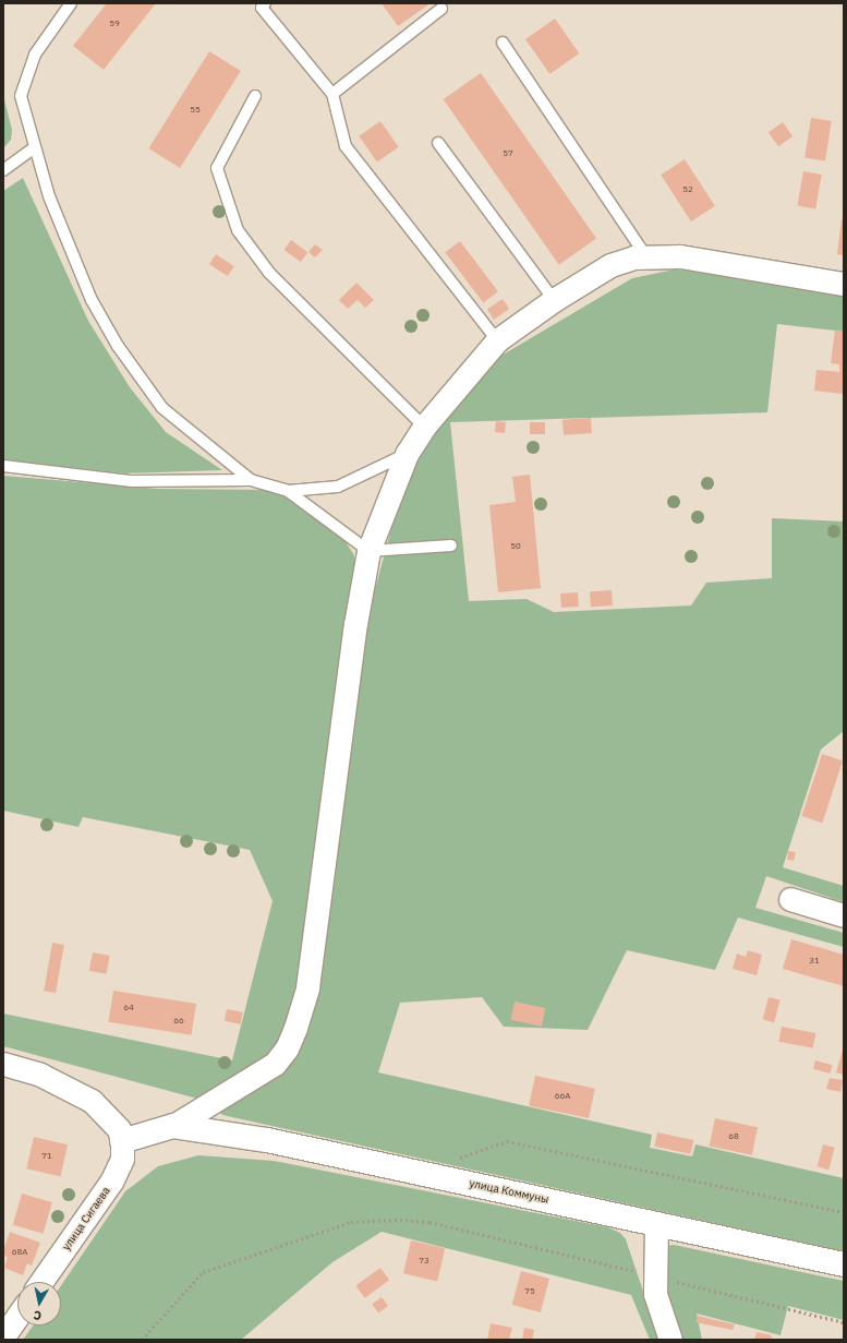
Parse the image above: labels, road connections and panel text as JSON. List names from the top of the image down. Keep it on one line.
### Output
{"streets":{"street":["улица Коммуны","улица Сигаева"]},"house_numbers":["59","55","57","52","50","31","64","66","66А","68","71","68А","73","75"],"north":"bottom"}
